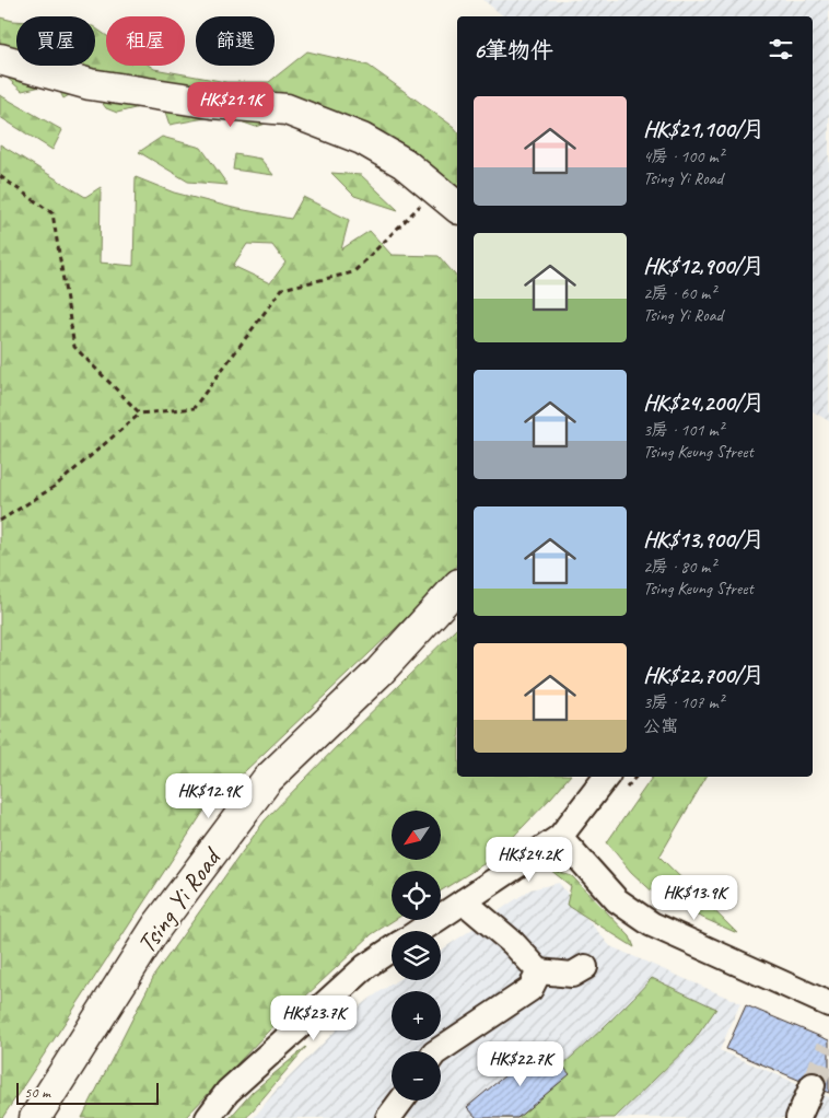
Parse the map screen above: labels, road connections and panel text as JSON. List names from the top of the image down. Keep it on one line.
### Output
{"streets":{"main road":["Tsing Yi Road"]},"scale_bar":"50 m","north":"bottom left","page":{"chip":["買屋","租屋","篩選"],"heading":"6筆物件","price":["HK$21.1K","HK$12.9K","HK$24.2K","HK$13.9K","HK$23.7K","HK$22.7K"],"list":[{"name":"HK$21,100/月","note":"4房 · 100 m² · Tsing Yi Road"},{"name":"HK$12,900/月","note":"2房 · 60 m² · Tsing Yi Road"},{"name":"HK$24,200/月","note":"3房 · 101 m² · Tsing Keung Street"},{"name":"HK$13,900/月","note":"2房 · 80 m² · Tsing Keung Street"},{"name":"HK$22,700/月","note":"3房 · 107 m² · 公寓"}],"map_buttons":["+","−"],"scale":"50 m"}}
